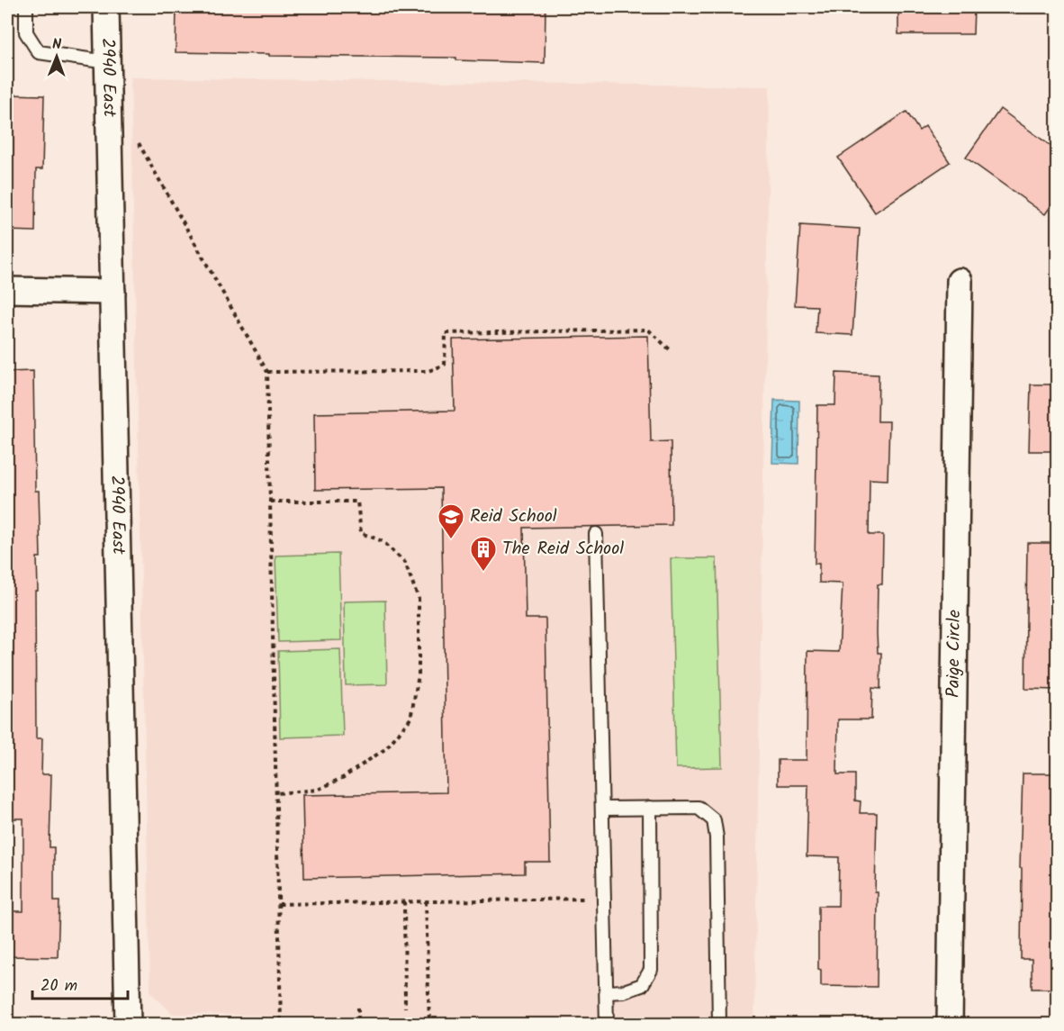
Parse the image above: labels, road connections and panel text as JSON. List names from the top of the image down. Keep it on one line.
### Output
{"streets":{"street":["2940 East","Paige Circle"]},"places":{"school or university":["Reid School"],"building":["The Reid School"]},"scale_bar":"20 m","north":"top"}
